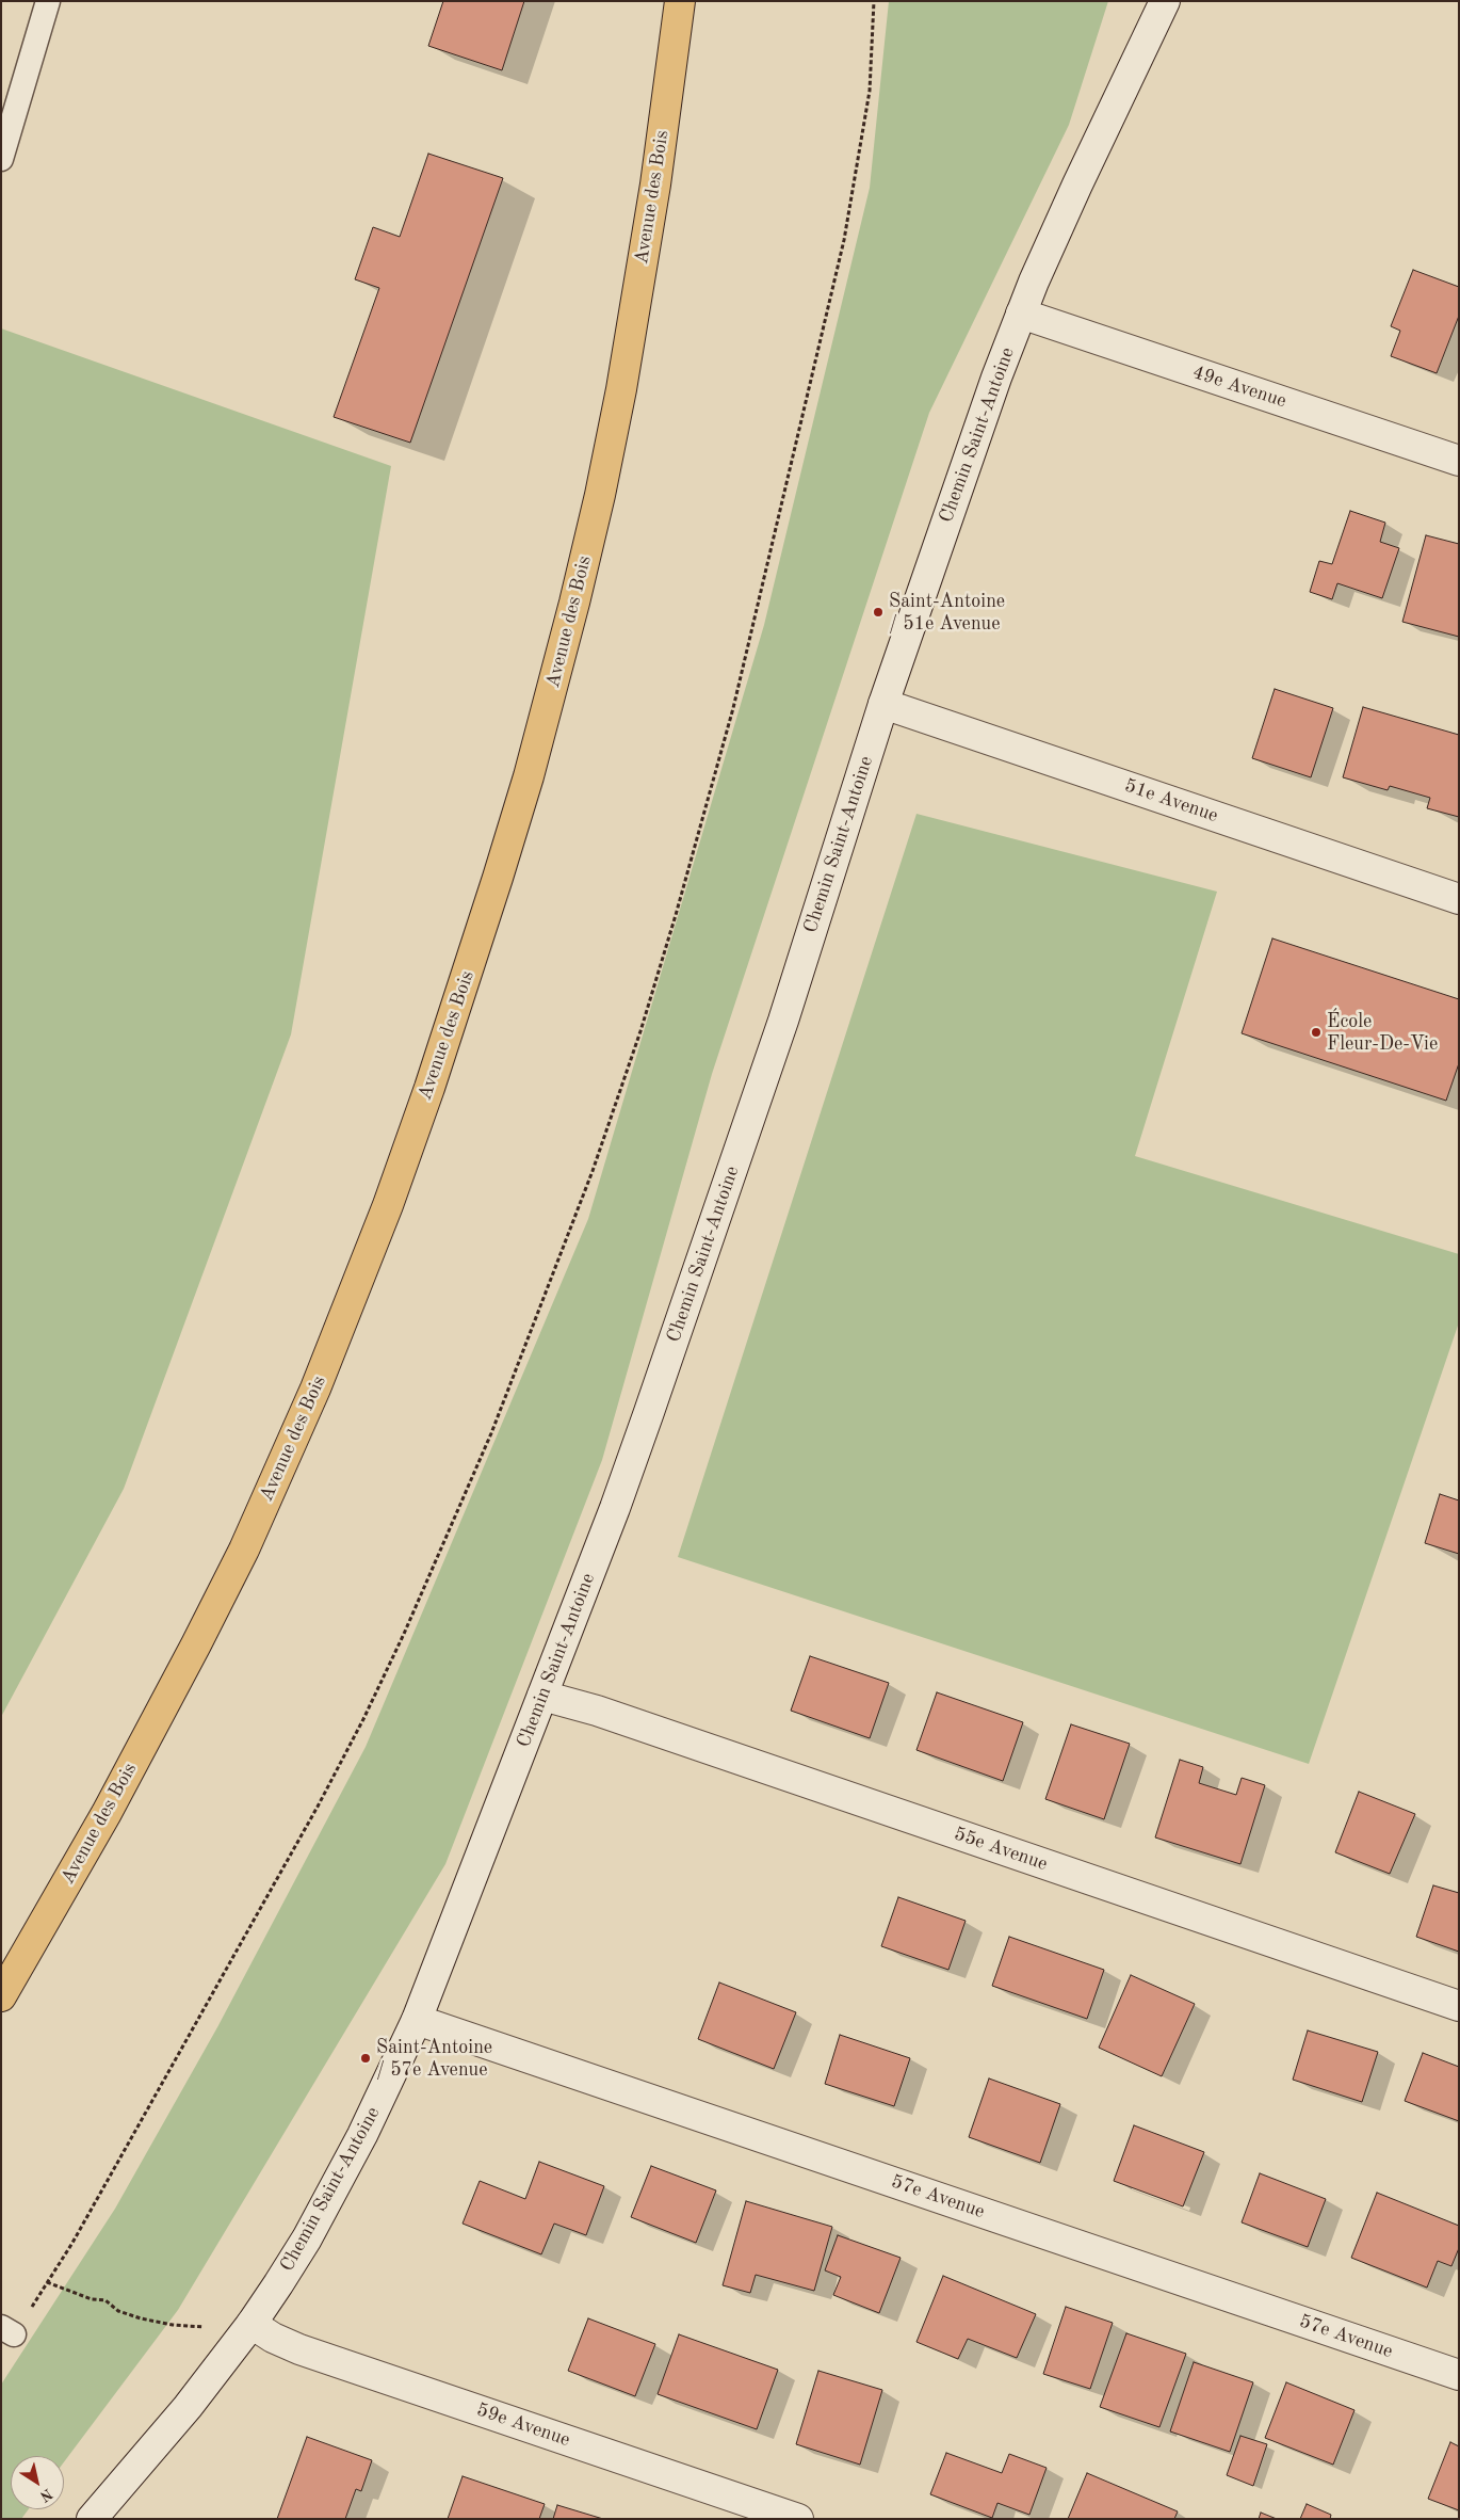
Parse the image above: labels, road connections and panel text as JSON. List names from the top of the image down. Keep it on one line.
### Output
{"streets":{"main road":["Avenue des Bois"],"street":["49e Avenue","Chemin Saint-Antoine","51e Avenue","55e Avenue","57e Avenue","59e Avenue"]},"crossings":[["49e Avenue","Chemin Saint-Antoine"],["Chemin Saint-Antoine","51e Avenue"],["Chemin Saint-Antoine","55e Avenue"],["Chemin Saint-Antoine","57e Avenue"],["Chemin Saint-Antoine","59e Avenue"]],"places":["Saint-Antoine / 51e Avenue","École Fleur-De-Vie","Saint-Antoine / 57e Avenue"],"north":"bottom right"}
